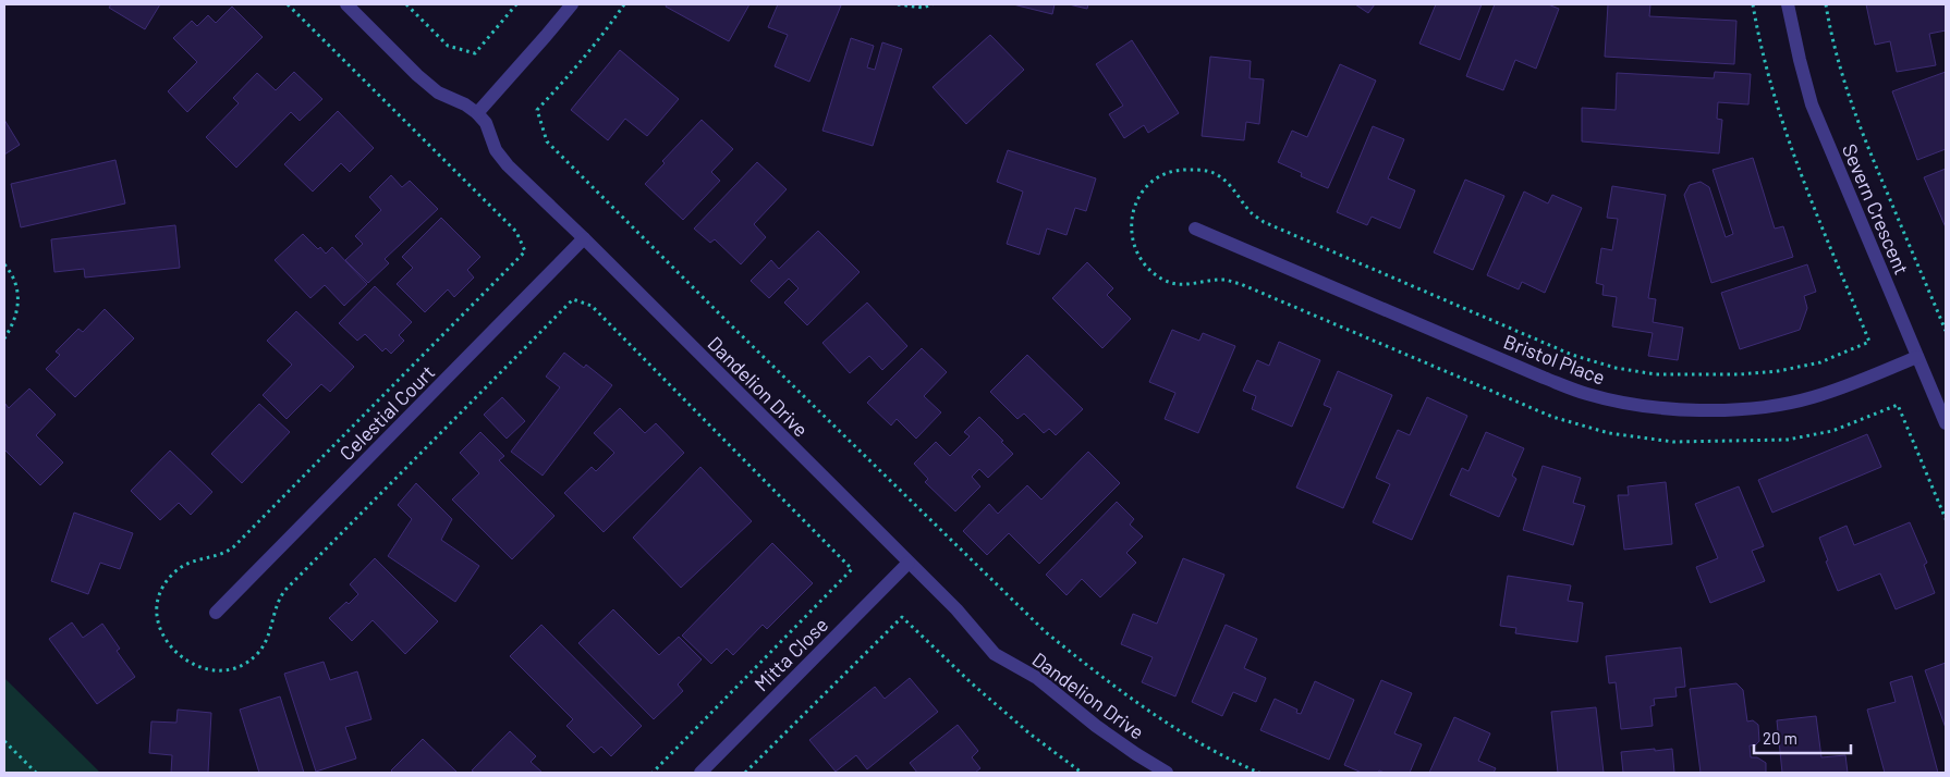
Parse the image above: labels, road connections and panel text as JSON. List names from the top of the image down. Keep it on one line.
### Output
{"streets":{"street":["Severn Crescent","Bristol Place","Dandelion Drive","Celestial Court","Mitta Close"]},"crossings":[["Severn Crescent","Bristol Place"],["Dandelion Drive","Celestial Court"],["Dandelion Drive","Mitta Close"]],"scale_bar":"20 m"}
